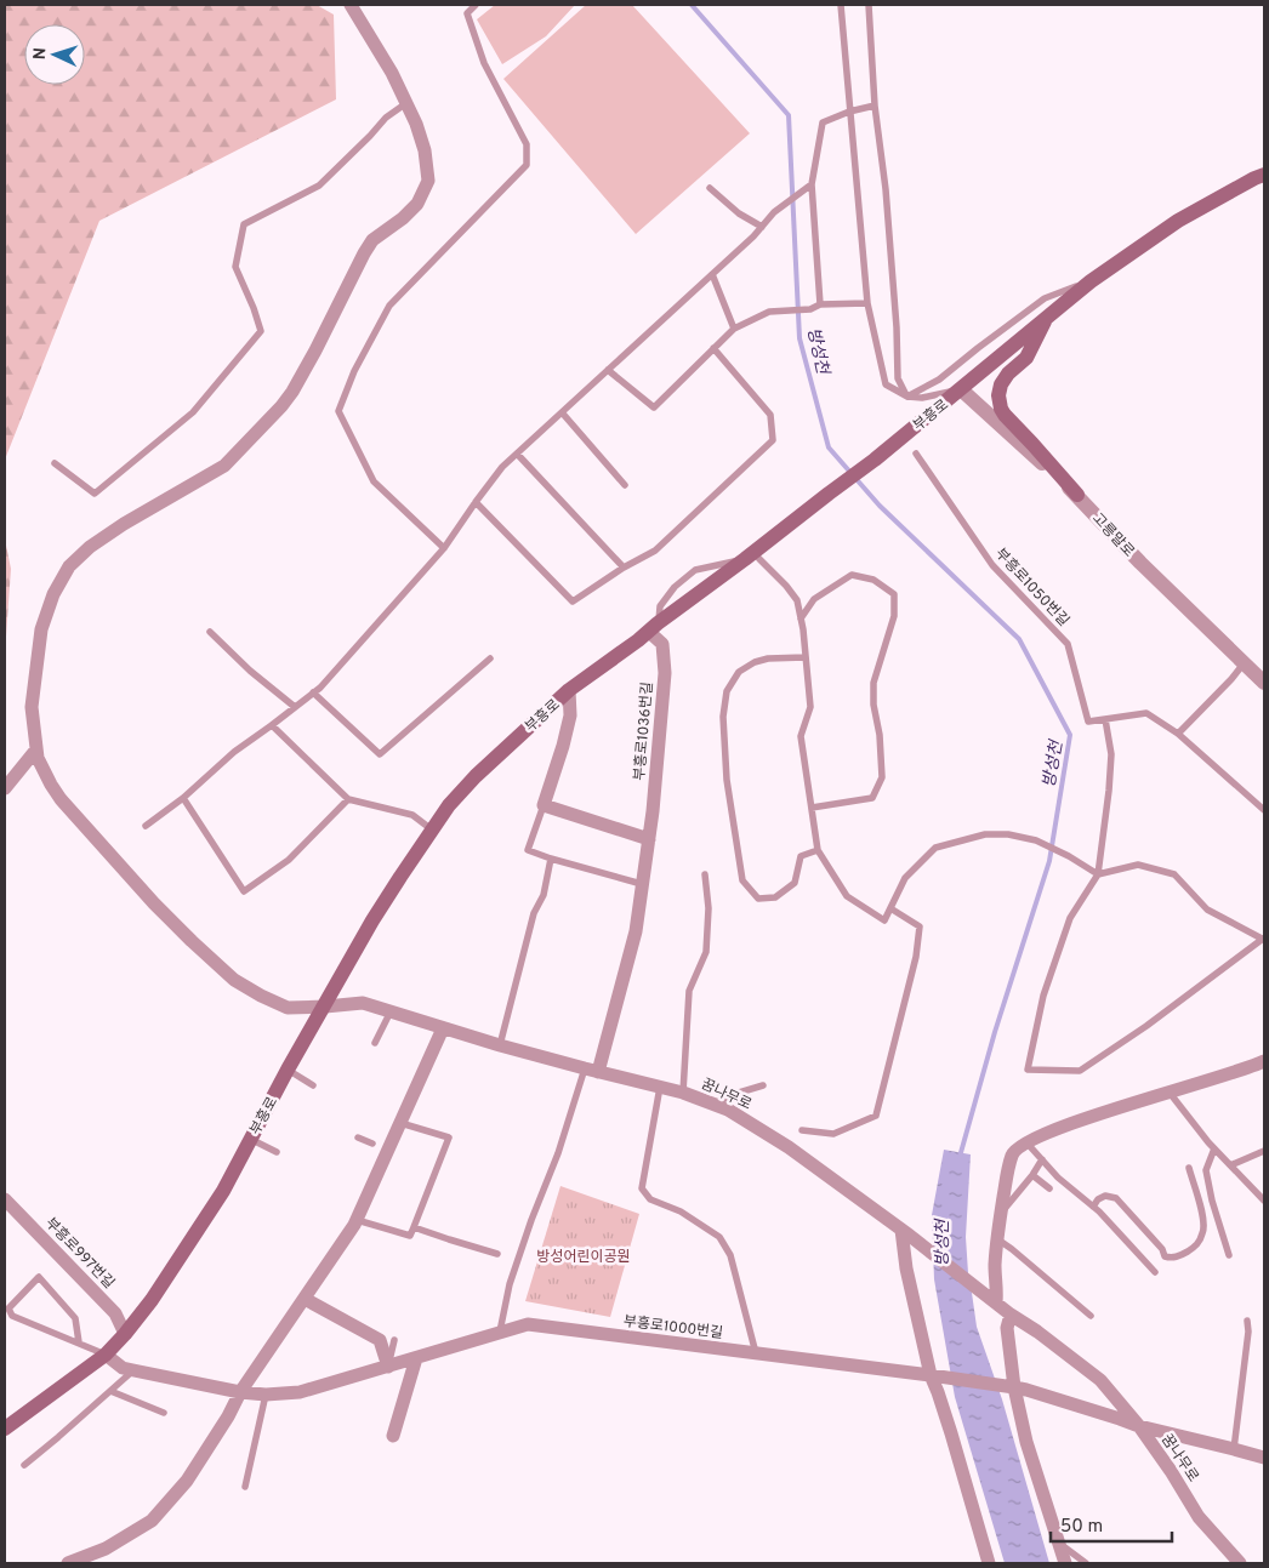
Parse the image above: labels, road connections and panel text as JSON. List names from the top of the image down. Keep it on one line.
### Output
{"streets":{"main road":["부흥로"],"street":["고릉말로","부흥로1036번길","꿈나무로","부흥로997번길","부흥로1000번길"],"lane":["부흥로1050번길"]},"crossings":[["부흥로","고릉말로"],["부흥로","부흥로1036번길"],["부흥로","꿈나무로"],["부흥로","부흥로997번길"],["부흥로","부흥로1000번길"],["부흥로1036번길","꿈나무로"],["꿈나무로","부흥로1000번길"]],"water":["방성천"],"parks":["방성어린이공원"],"scale_bar":"50 m","north":"left"}
